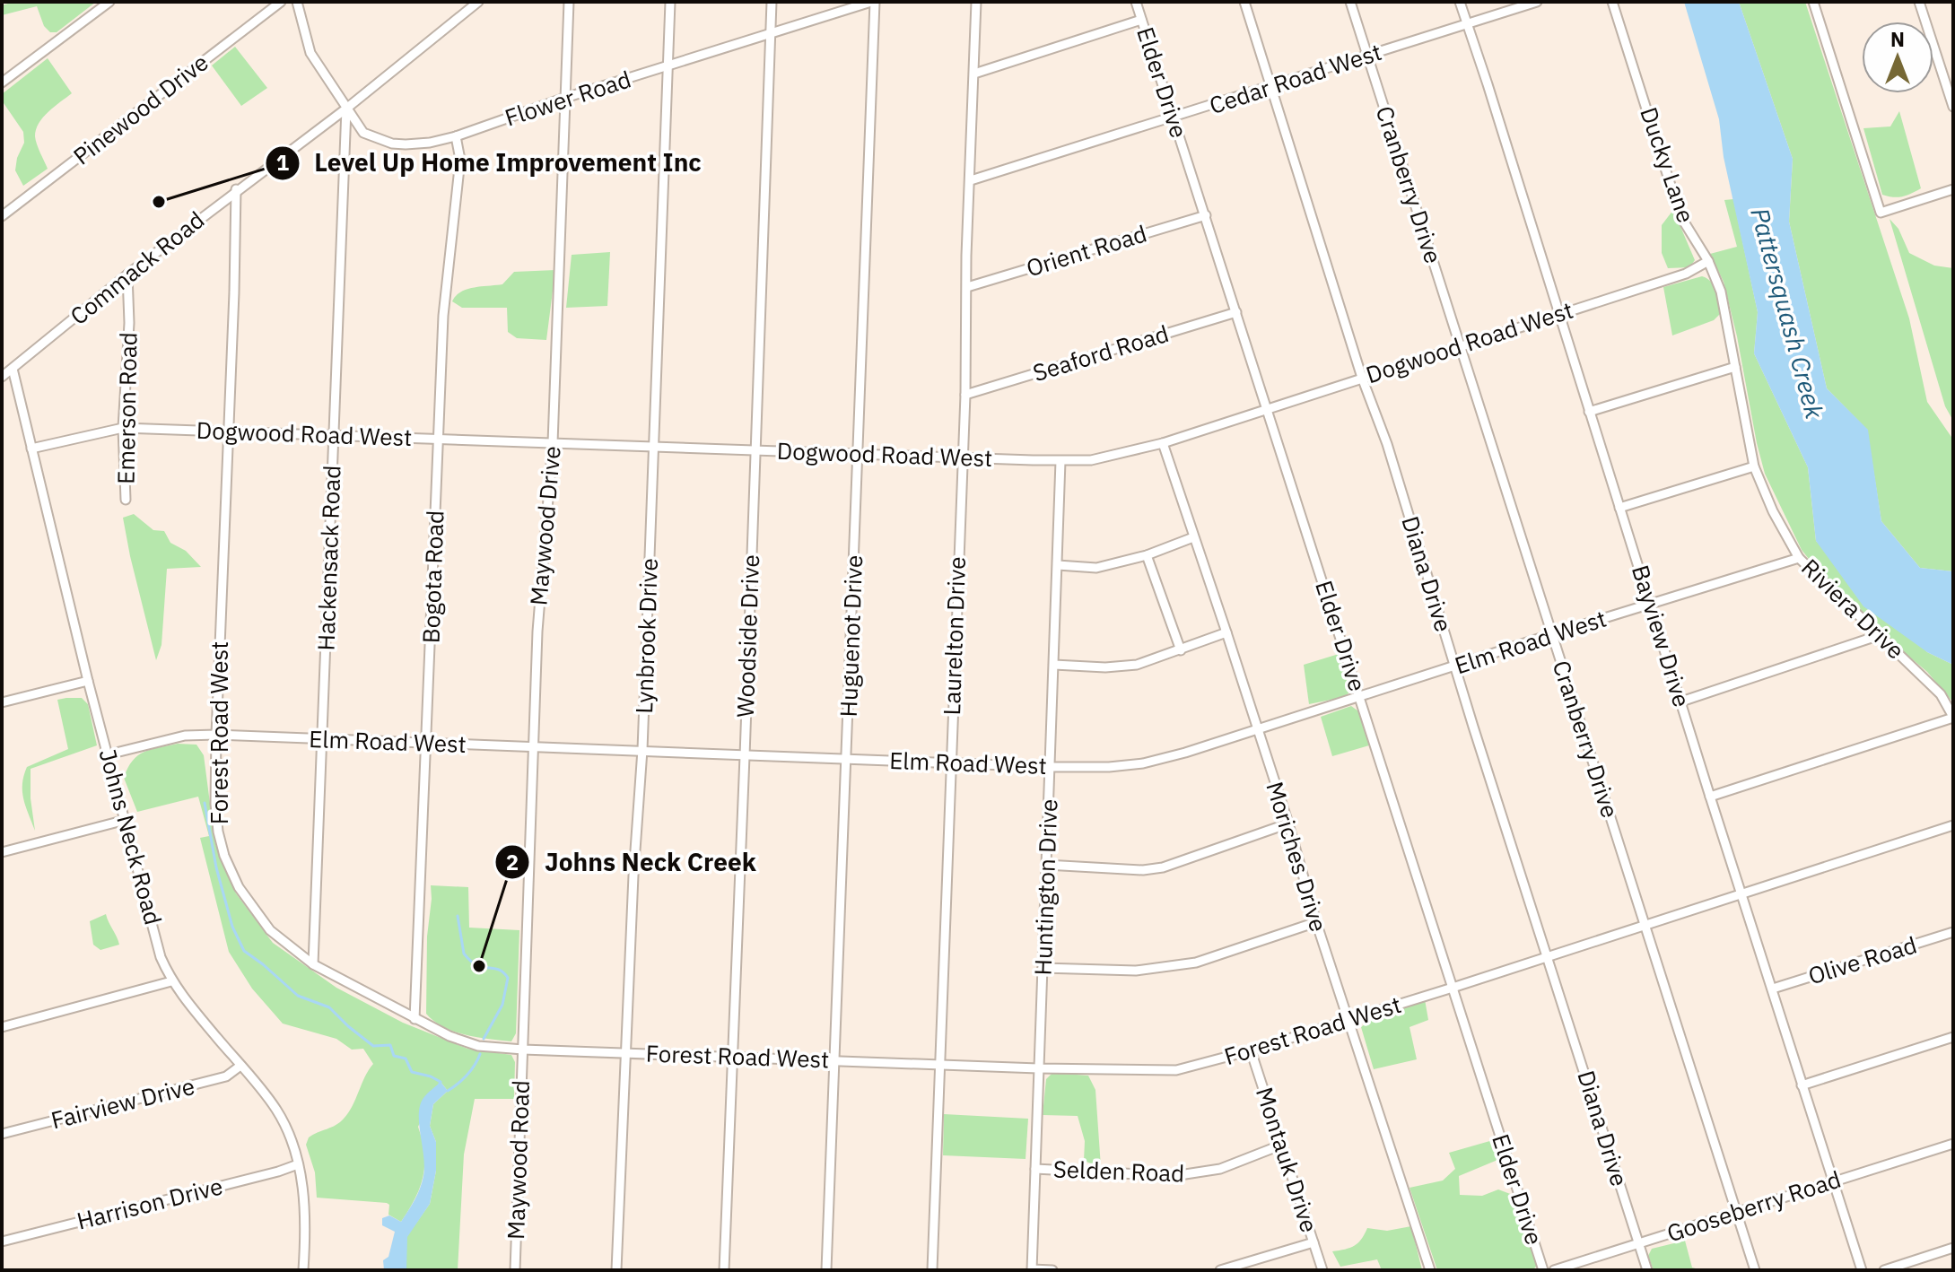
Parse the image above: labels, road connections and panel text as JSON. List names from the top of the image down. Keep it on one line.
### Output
{"streets":{"street":["Cedar Road West","Elder Drive","Flower Road","Pinewood Drive","Ducky Lane","Cranberry Drive","Orient Road","Commack Road","Dogwood Road West","Seaford Road","Emerson Road","Maywood Drive","Hackensack Road","Diana Drive","Bogota Road","Riviera Drive","Lynbrook Drive","Woodside Drive","Huguenot Drive","Laurelton Drive","Bayview Drive","Elm Road West","Forest Road West","Johns Neck Road","Moriches Drive","Huntington Drive","Olive Road","Fairview Drive","Maywood Road","Montauk Drive","Selden Road","Harrison Drive","Gooseberry Road"]},"crossings":[["Cedar Road West","Elder Drive"],["Cedar Road West","Cranberry Drive"],["Cedar Road West","Diana Drive"],["Cedar Road West","Laurelton Drive"],["Cedar Road West","Bayview Drive"],["Elder Drive","Orient Road"],["Elder Drive","Dogwood Road West"],["Elder Drive","Seaford Road"],["Elder Drive","Elm Road West"],["Elder Drive","Forest Road West"],["Flower Road","Commack Road"],["Flower Road","Maywood Drive"],["Flower Road","Hackensack Road"],["Flower Road","Bogota Road"],["Flower Road","Lynbrook Drive"],["Flower Road","Woodside Drive"],["Flower Road","Huguenot Drive"],["Ducky Lane","Dogwood Road West"],["Ducky Lane","Riviera Drive"],["Cranberry Drive","Dogwood Road West"],["Cranberry Drive","Elm Road West"],["Cranberry Drive","Forest Road West"],["Cranberry Drive","Gooseberry Road"],["Orient Road","Laurelton Drive"],["Commack Road","Emerson Road"],["Commack Road","Hackensack Road"],["Commack Road","Forest Road West"],["Commack Road","Johns Neck Road"],["Dogwood Road West","Emerson Road"],["Dogwood Road West","Maywood Drive"],["Dogwood Road West","Hackensack Road"],["Dogwood Road West","Diana Drive"],["Dogwood Road West","Bogota Road"],["Dogwood Road West","Lynbrook Drive"],["Dogwood Road West","Woodside Drive"],["Dogwood Road West","Huguenot Drive"],["Dogwood Road West","Laurelton Drive"],["Dogwood Road West","Bayview Drive"],["Dogwood Road West","Forest Road West"],["Dogwood Road West","Johns Neck Road"],["Dogwood Road West","Moriches Drive"],["Dogwood Road West","Huntington Drive"],["Seaford Road","Laurelton Drive"],["Maywood Drive","Elm Road West"],["Maywood Drive","Forest Road West"],["Maywood Drive","Maywood Road"],["Hackensack Road","Elm Road West"],["Hackensack Road","Forest Road West"],["Diana Drive","Elm Road West"],["Diana Drive","Forest Road West"],["Diana Drive","Gooseberry Road"],["Bogota Road","Elm Road West"],["Bogota Road","Forest Road West"],["Riviera Drive","Elm Road West"],["Lynbrook Drive","Elm Road West"],["Lynbrook Drive","Forest Road West"],["Woodside Drive","Elm Road West"],["Woodside Drive","Forest Road West"],["Huguenot Drive","Elm Road West"],["Huguenot Drive","Forest Road West"],["Laurelton Drive","Elm Road West"],["Laurelton Drive","Forest Road West"],["Bayview Drive","Elm Road West"],["Bayview Drive","Forest Road West"],["Bayview Drive","Olive Road"],["Bayview Drive","Gooseberry Road"],["Elm Road West","Forest Road West"],["Elm Road West","Johns Neck Road"],["Elm Road West","Moriches Drive"],["Elm Road West","Huntington Drive"],["Forest Road West","Moriches Drive"],["Forest Road West","Huntington Drive"],["Forest Road West","Maywood Road"],["Forest Road West","Montauk Drive"],["Johns Neck Road","Fairview Drive"],["Johns Neck Road","Harrison Drive"],["Huntington Drive","Selden Road"],["Montauk Drive","Selden Road"]],"water":["Pattersquash Creek"],"places":["Level Up Home Improvement Inc","Johns Neck Creek"],"north":"top"}
